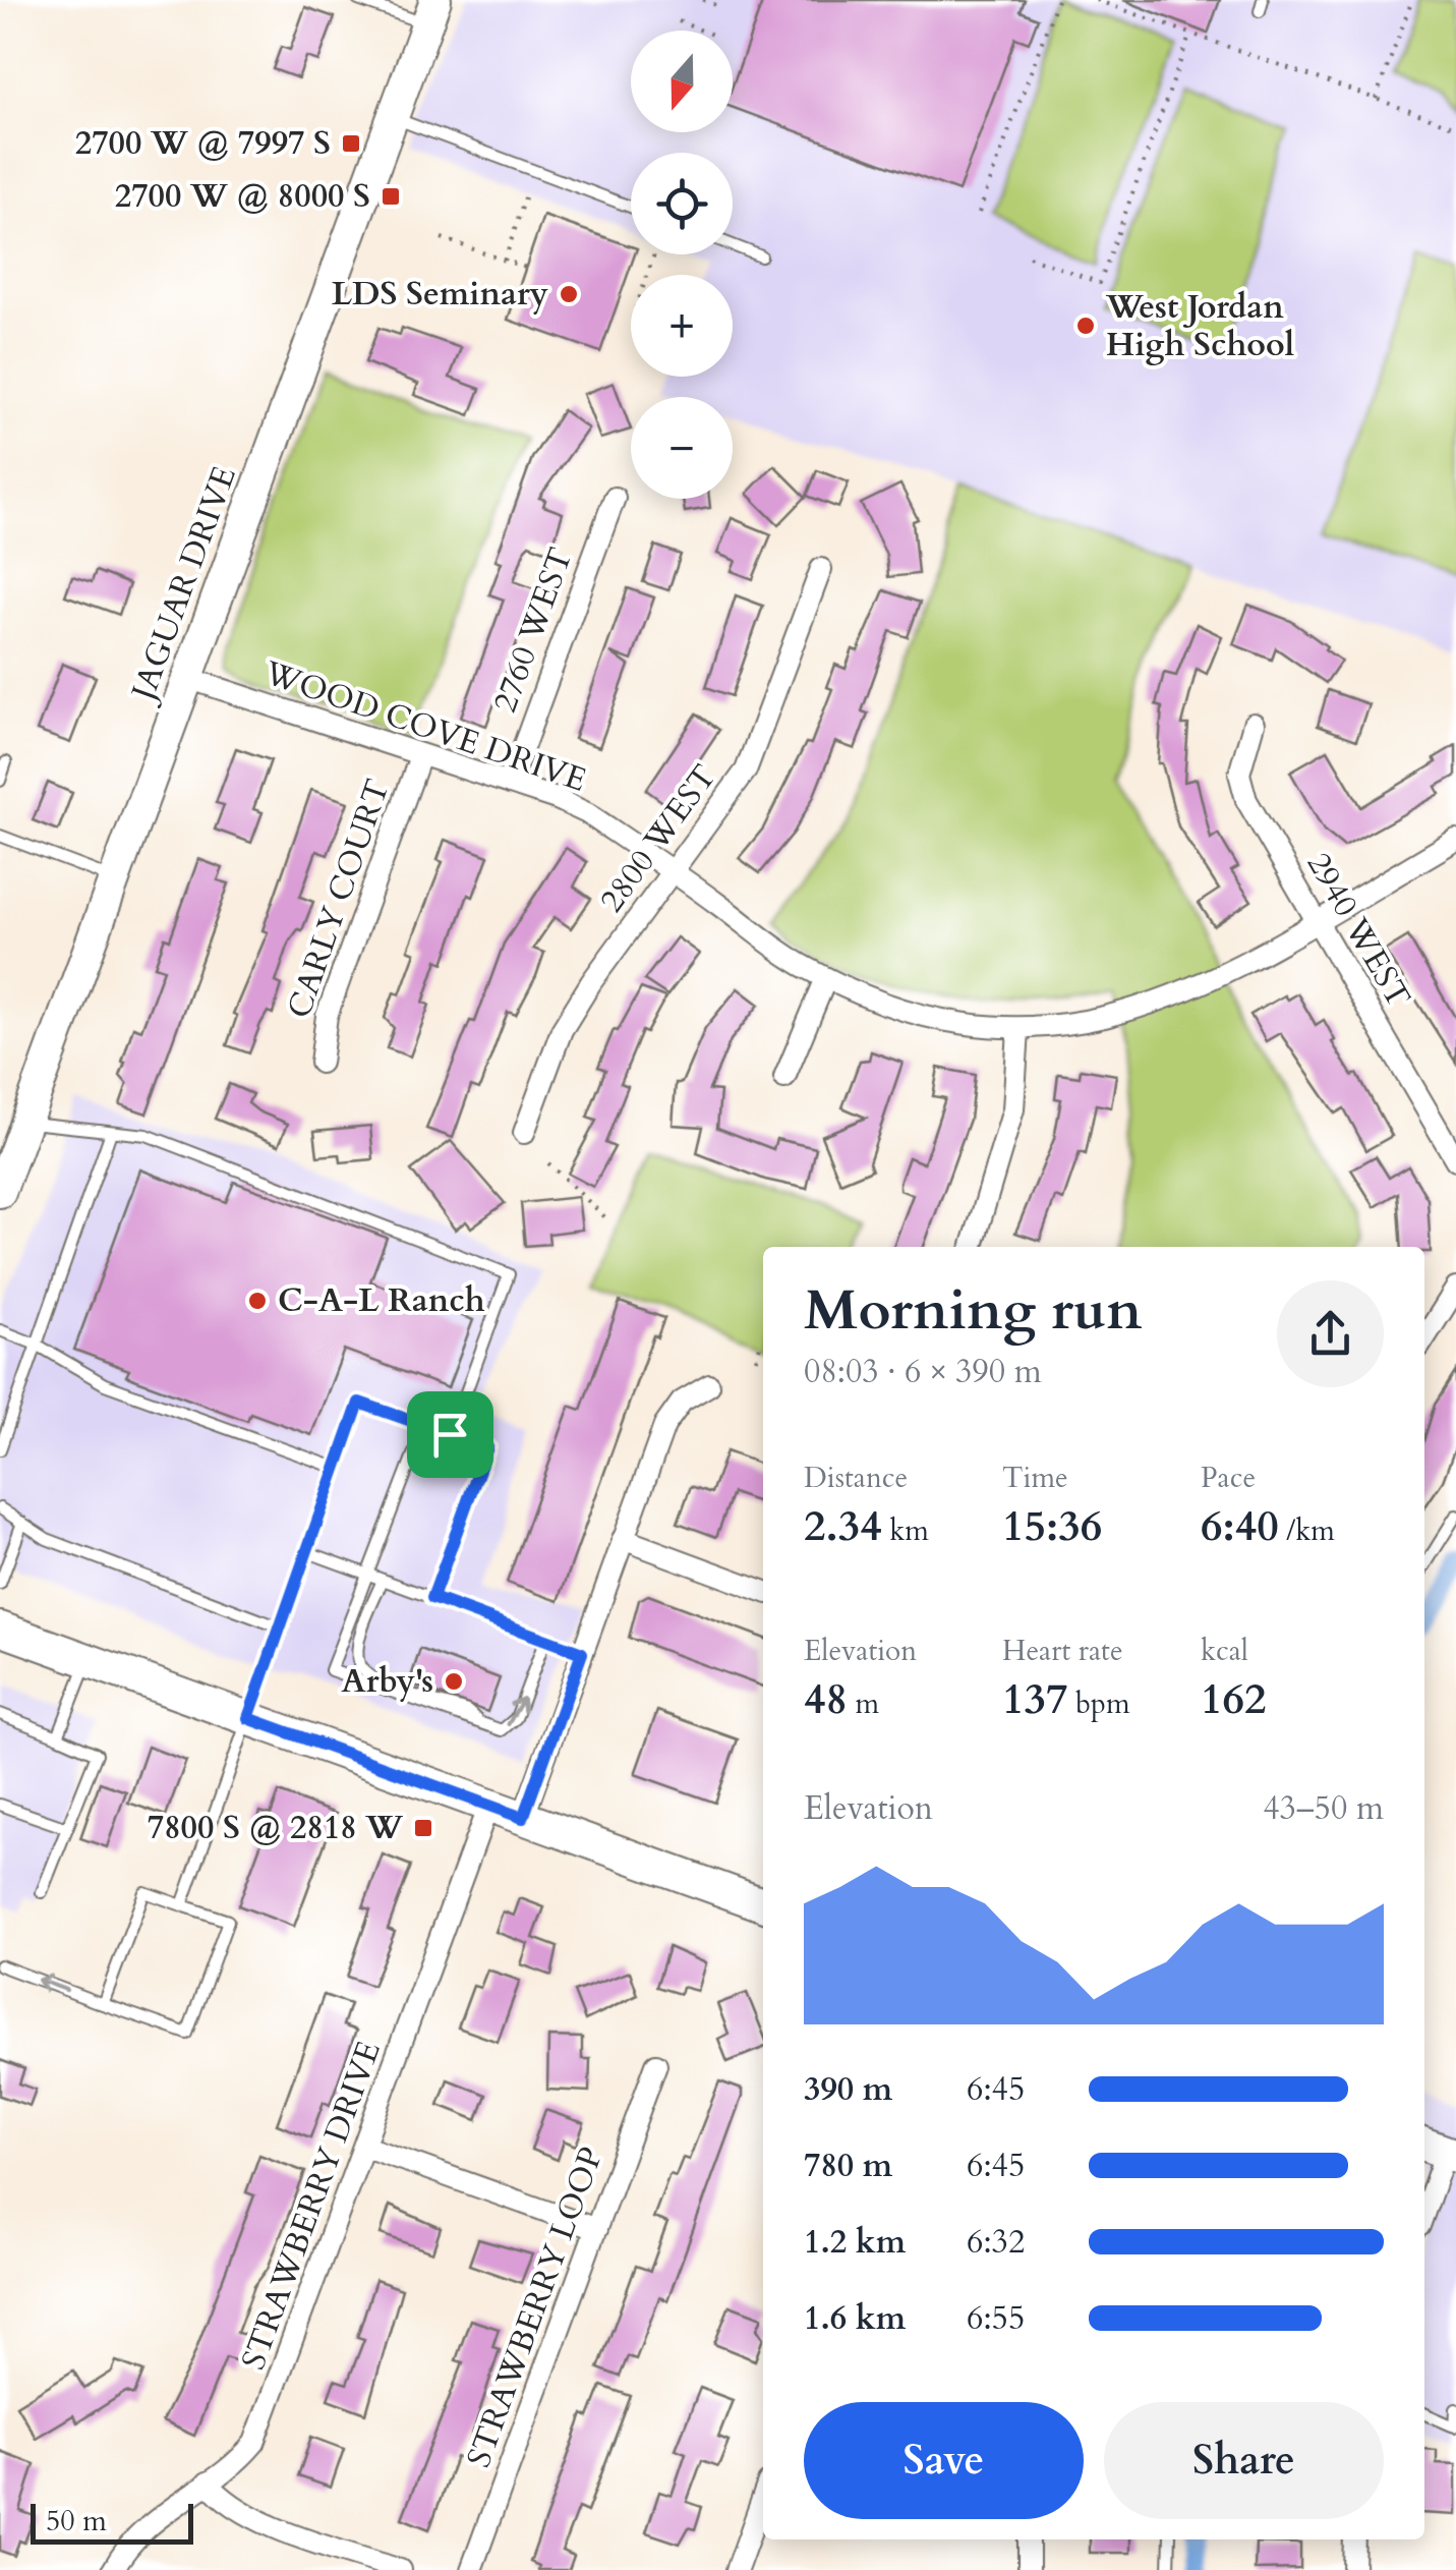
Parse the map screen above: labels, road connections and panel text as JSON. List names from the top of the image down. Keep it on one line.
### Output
{"streets":{"main road":["JAGUAR DRIVE"],"street":["2760 WEST","WOOD COVE DRIVE","2800 WEST","CARLY COURT","2940 WEST","STRAWBERRY DRIVE","STRAWBERRY LOOP"]},"crossings":[["JAGUAR DRIVE","WOOD COVE DRIVE"],["2760 WEST","WOOD COVE DRIVE"],["WOOD COVE DRIVE","2800 WEST"],["WOOD COVE DRIVE","CARLY COURT"],["WOOD COVE DRIVE","2940 WEST"]],"places":{"transit":["2700 W @ 7997 S","2700 W @ 8000 S","7800 S @ 2818 W"],"other":["LDS Seminary","West Jordan High School","C-A-L Ranch","Arby's"]},"scale_bar":"50 m","north":"bottom","page":{"map_buttons":["+","−"],"heading":["Morning run","08:03 · 6 × 390 m"],"stats":[["Distance","2.34 km"],["Time","15:36"],["Pace","6:40 /km"],["Elevation","48 m"],["Heart rate","137 bpm"],["kcal","162"]],"chart":["Elevation","43–50 m"],"list":[{"name":"390 m","note":"6:45"},{"name":"780 m","note":"6:45"},{"name":"1.2 km","note":"6:32"},{"name":"1.6 km","note":"6:55"}],"buttons":["Save","Share"],"scale":"50 m"}}
